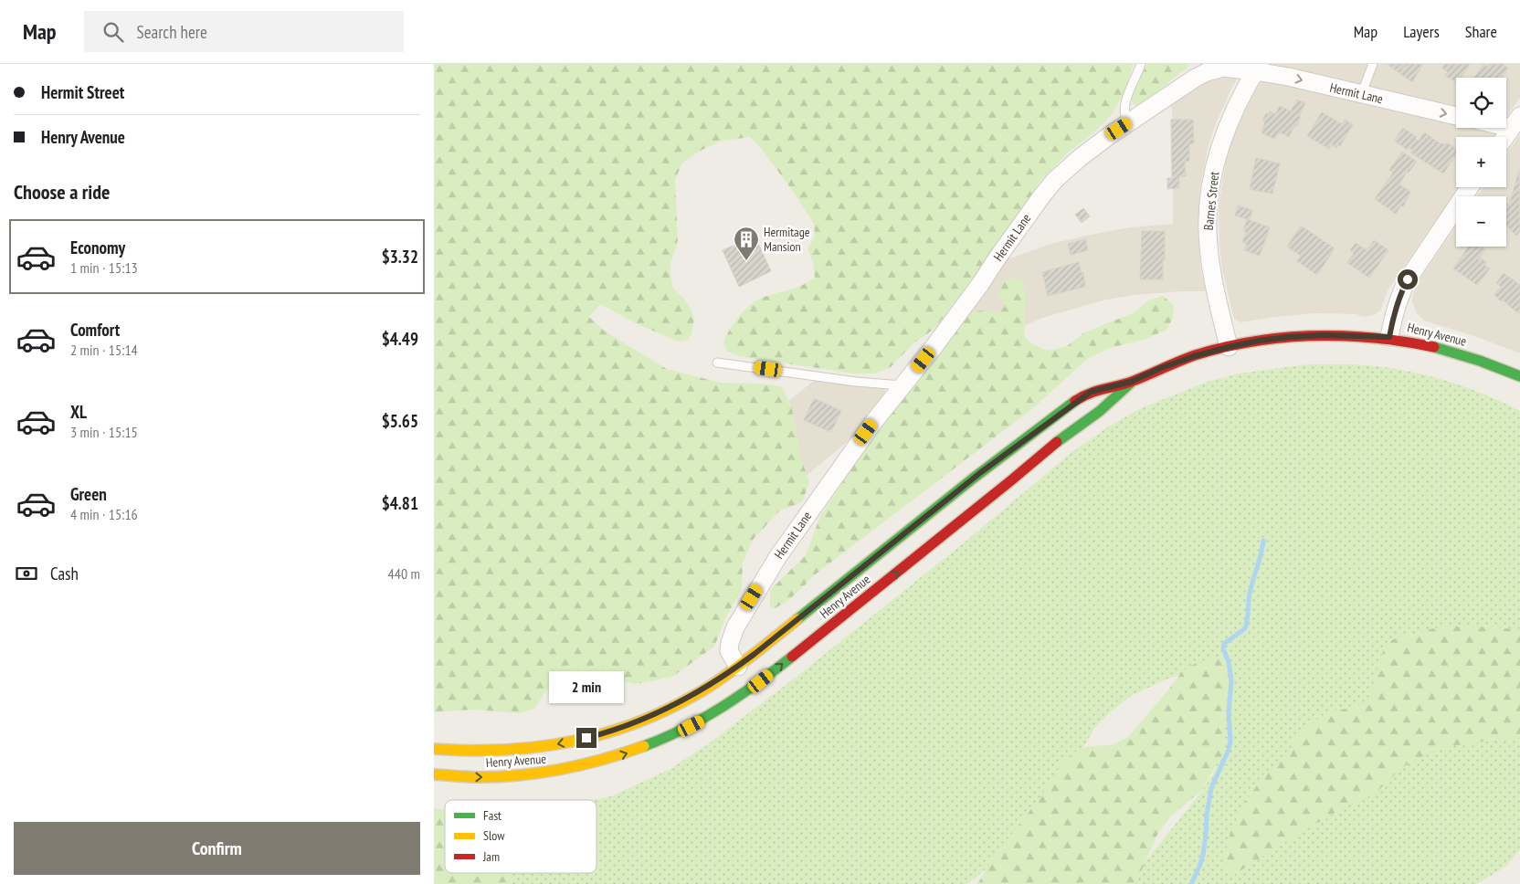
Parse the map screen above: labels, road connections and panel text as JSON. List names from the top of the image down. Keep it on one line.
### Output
{"streets":{"main road":["Henry Avenue"],"street":["Hermit Lane","Barnes Street"]},"crossings":[["Hermit Lane","Barnes Street"],["Hermit Lane","Henry Avenue"],["Barnes Street","Henry Avenue"]],"places":{"building":["Hermitage Mansion"]},"legend":["Fast","Slow","Jam"],"page":{"header":"Map","search":"Search here","nav":["Map","Layers","Share"],"banner":["Hermit Street","Henry Avenue"],"map_buttons":["+","−"],"heading":"Choose a ride","list":[{"name":"Economy","note":"1 min · 15:13","value":"$3.32"},{"name":"Comfort","note":"2 min · 15:14","value":"$4.49"},{"name":"XL","note":"3 min · 15:15","value":"$5.65"},{"name":"Green","note":"4 min · 15:16","value":"$4.81"}],"pay":["Cash","440 m"],"bubble":"2 min","buttons":"Confirm"}}
